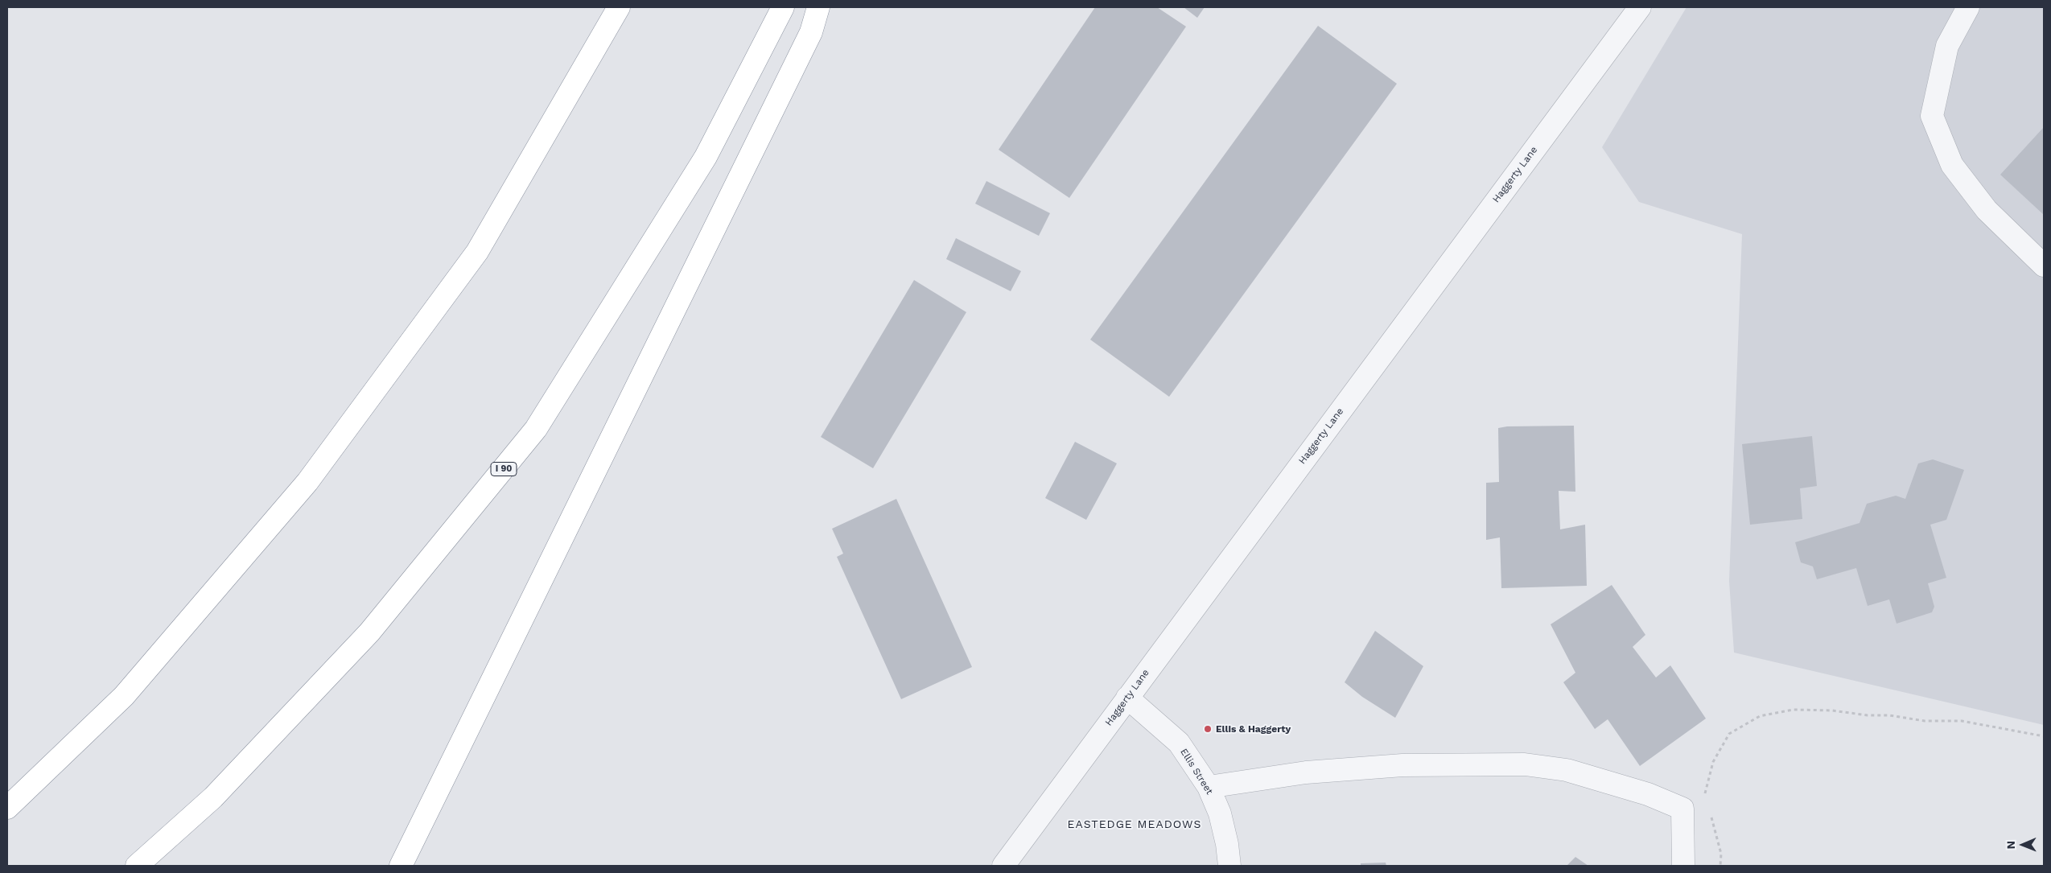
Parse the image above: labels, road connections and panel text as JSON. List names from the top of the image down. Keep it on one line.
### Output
{"streets":{"highway":["I 90"],"street":["Haggerty Lane","Ellis Street"]},"crossings":[["Haggerty Lane","Ellis Street"]],"districts":["EASTEDGE MEADOWS"],"places":["Ellis & Haggerty"],"north":"left"}
